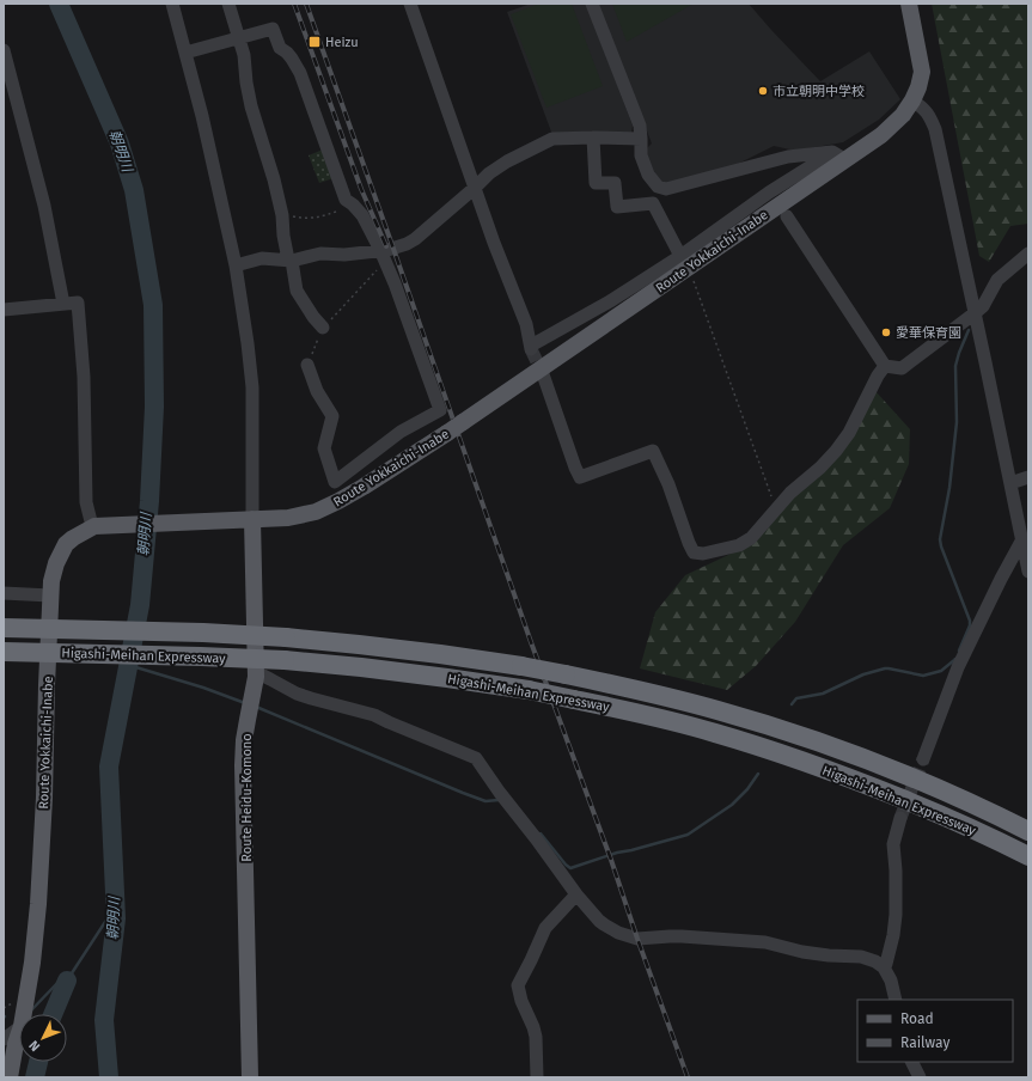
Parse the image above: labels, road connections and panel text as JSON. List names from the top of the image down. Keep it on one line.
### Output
{"streets":{"highway":["Higashi-Meihan Expressway"],"main road":["Route Yokkaichi-Inabe","Route Heidu-Komono"]},"crossings":[["Route Yokkaichi-Inabe","Route Heidu-Komono"]],"water":["朝明川"],"places":{"transit":["Heizu"],"other":["市立朝明中学校","愛華保育園"]},"legend":["Road","Railway"],"north":"bottom left"}
